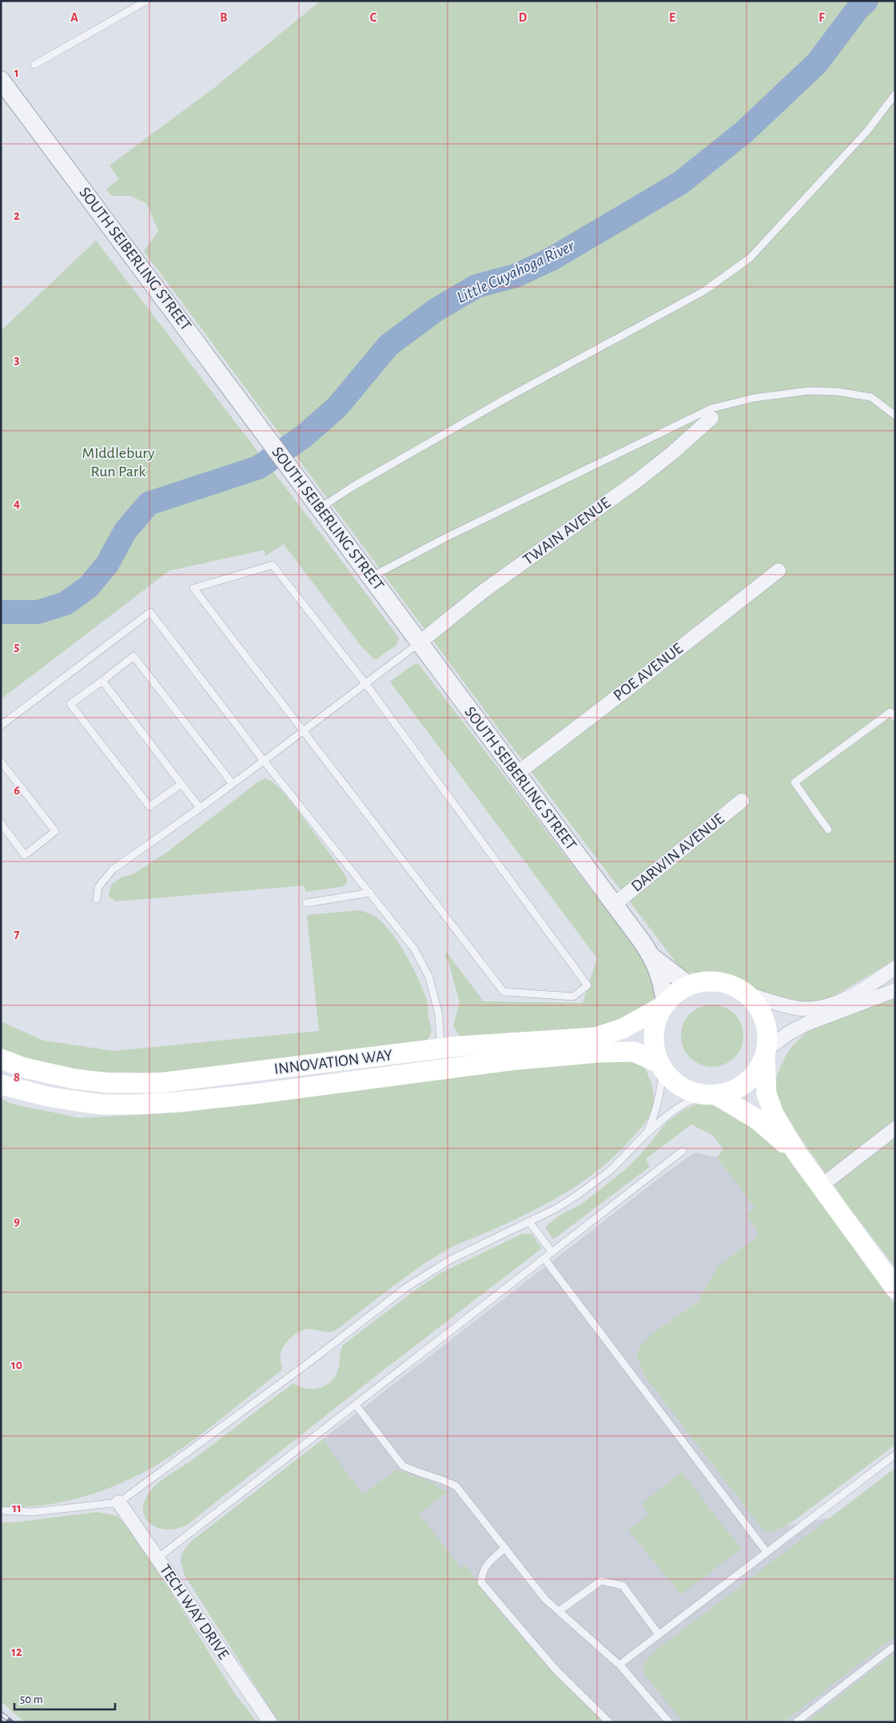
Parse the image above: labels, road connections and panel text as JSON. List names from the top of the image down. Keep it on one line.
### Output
{"streets":{"main road":["INNOVATION WAY"],"street":["SOUTH SEIBERLING STREET","TWAIN AVENUE","POE AVENUE","DARWIN AVENUE","TECH WAY DRIVE"]},"crossings":[["SOUTH SEIBERLING STREET","TWAIN AVENUE"],["SOUTH SEIBERLING STREET","POE AVENUE"],["SOUTH SEIBERLING STREET","DARWIN AVENUE"],["SOUTH SEIBERLING STREET","INNOVATION WAY"]],"water":["Little Cuyahoga River"],"parks":["MIddlebury Run Park"],"scale_bar":"50 m","grid":{"columns":["A","B","C","D","E","F"],"rows":["1","2","3","4","5","6","7","8","9","10","11","12"]}}
